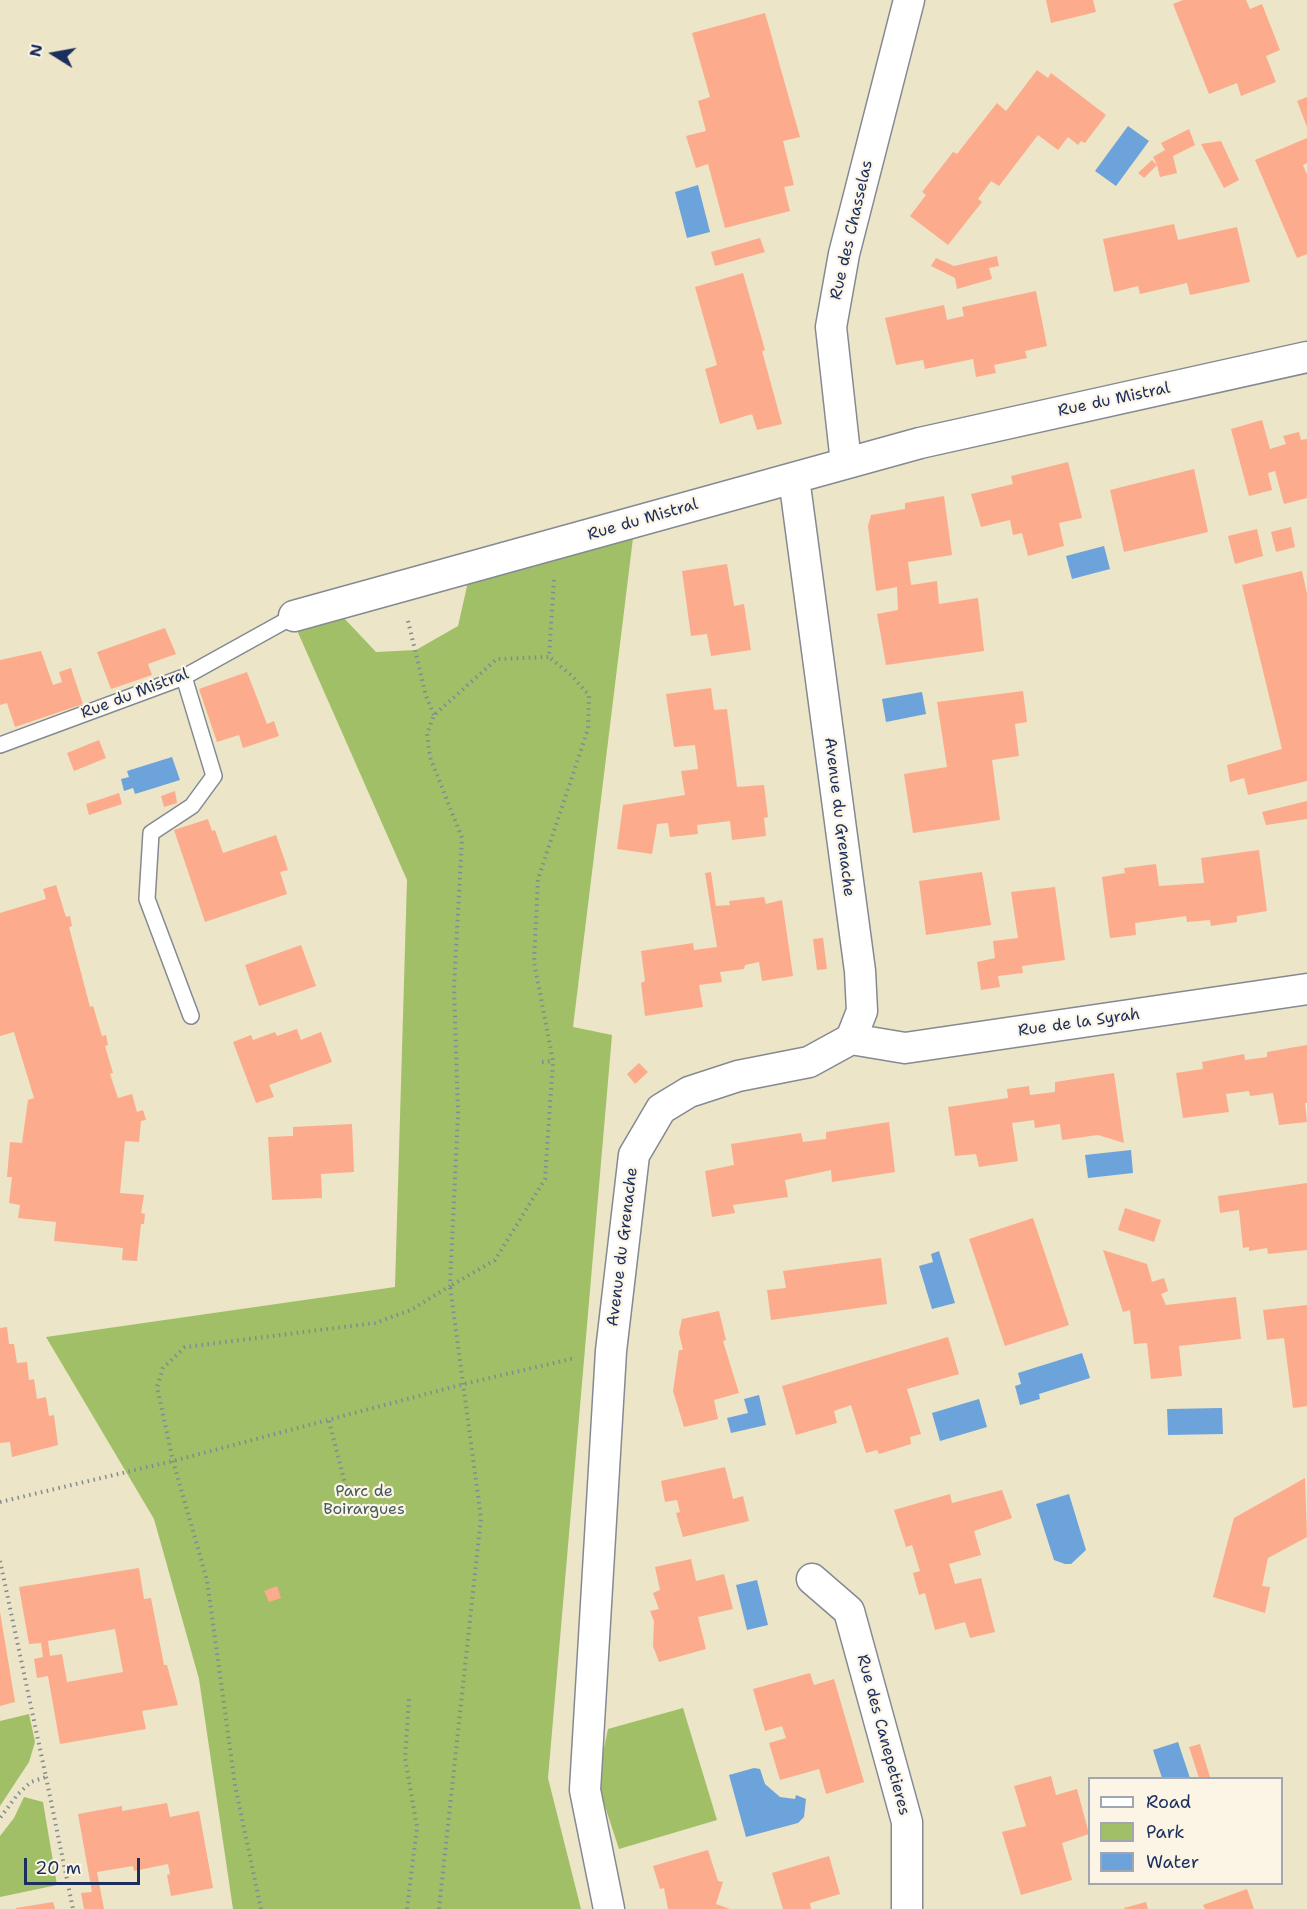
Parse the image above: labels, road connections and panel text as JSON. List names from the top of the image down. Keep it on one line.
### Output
{"streets":{"street":["Rue des Chasselas","Rue du Mistral","Avenue du Grenache","Rue de la Syrah","Rue des Canepetieres"]},"crossings":[["Rue des Chasselas","Rue du Mistral"],["Rue du Mistral","Avenue du Grenache"],["Avenue du Grenache","Rue de la Syrah"]],"parks":["Parc de Boirargues"],"legend":["Road","Park","Water"],"scale_bar":"20 m","north":"left"}
